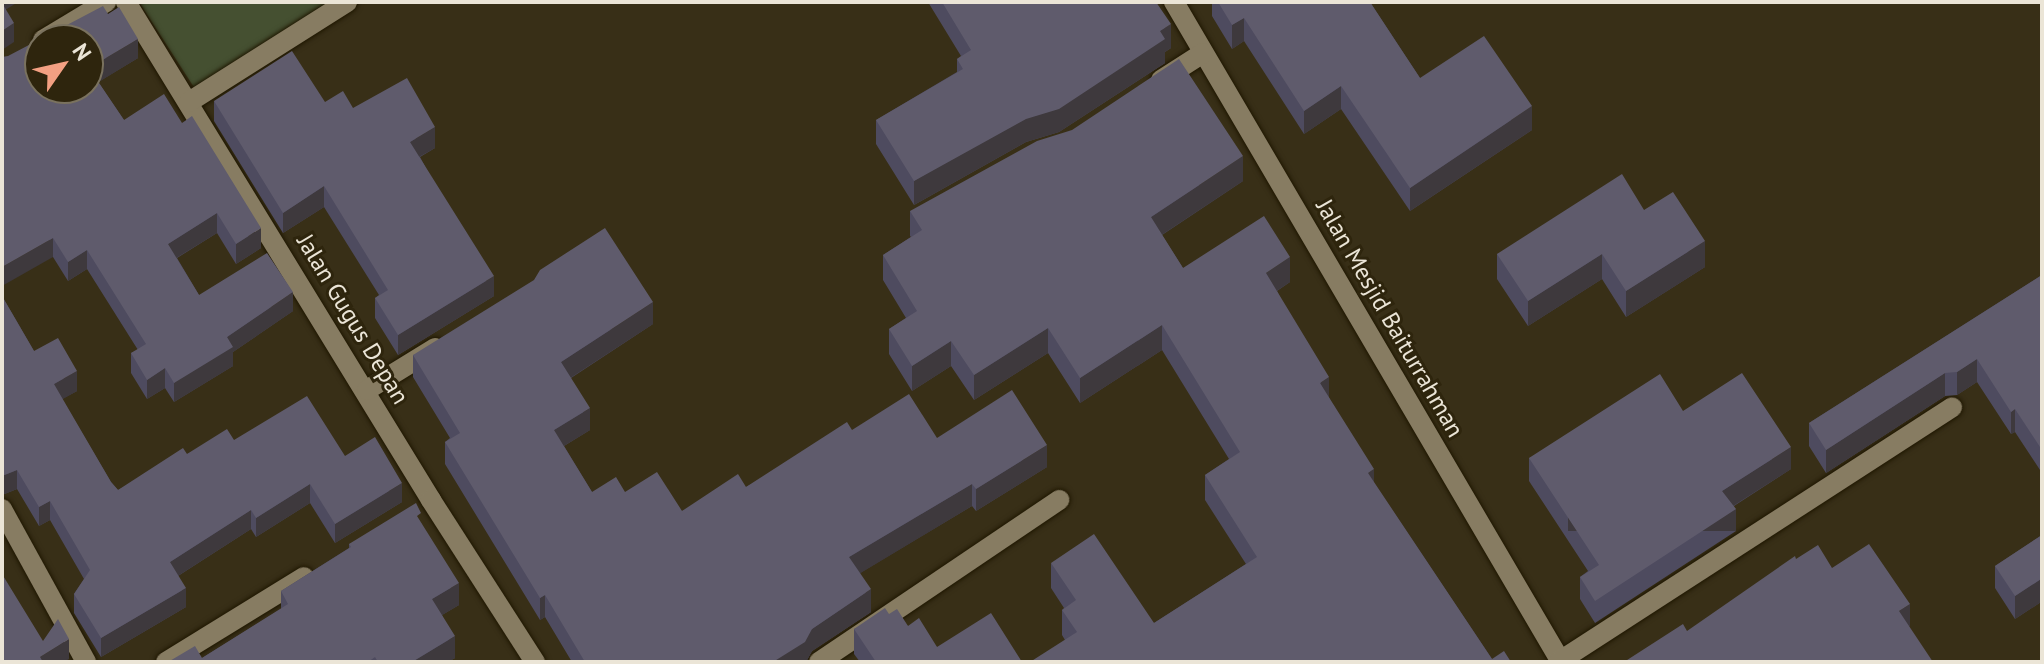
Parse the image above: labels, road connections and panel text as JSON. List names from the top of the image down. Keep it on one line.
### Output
{"streets":{"street":["Jalan Mesjid Baiturrahman","Jalan Gugus Depan"]},"north":"top right"}
